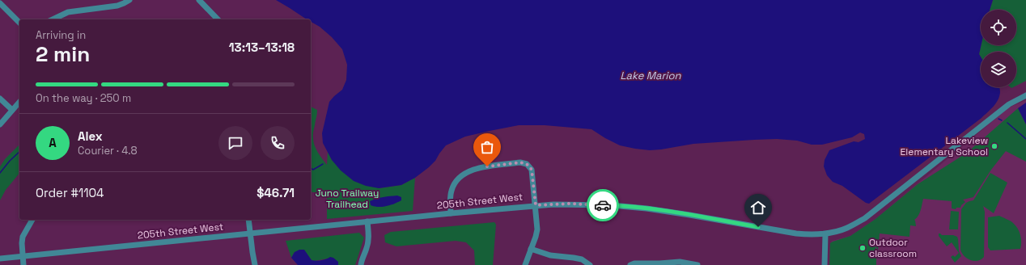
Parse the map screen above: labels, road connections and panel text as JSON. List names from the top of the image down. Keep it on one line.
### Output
{"streets":{"street":["205th Street West"]},"water":["Lake Marion"],"parks":["Juno Trailway Trailhead"],"places":["Lakeview Elementary School","Outdoor classroom"],"page":{"heading":["2 min","Arriving in","13:13–13:18"],"panel":["Alex","Courier · 4.8","Order #1104","$46.71"],"bar":"On the way · 250 m","round":"A"}}
